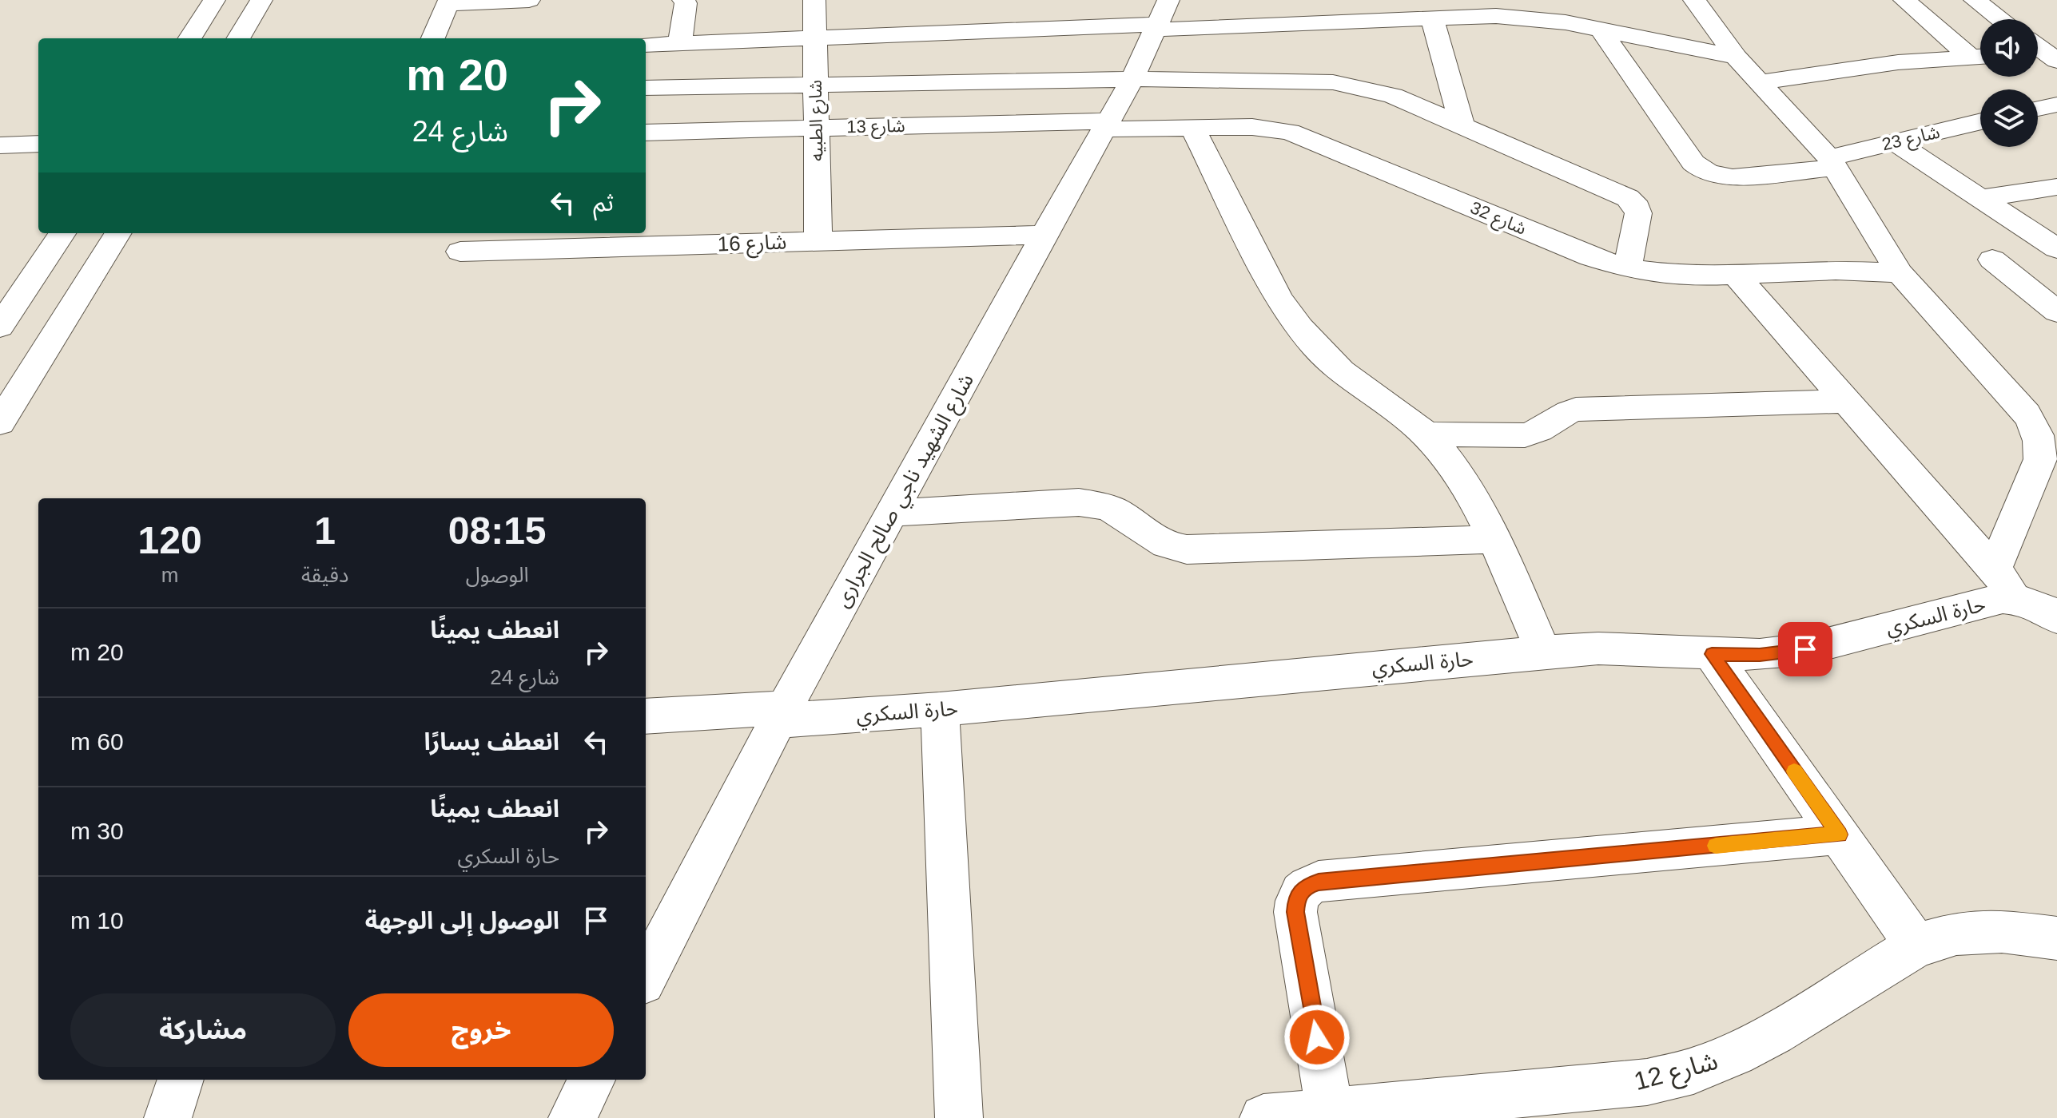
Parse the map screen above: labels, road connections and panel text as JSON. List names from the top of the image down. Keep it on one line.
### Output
{"streets":{"street":["شارع الطبيه","شارع 13","شارع 23","شارع 32","شارع 16","شارع الشهيد ناجي صالح الجرارى","حارة السكري","شارع 12"]},"crossings":[["شارع الطبيه","شارع 13"],["شارع الطبيه","شارع 16"],["شارع 13","شارع 32"],["شارع 13","شارع الشهيد ناجي صالح الجرارى"],["شارع 32","شارع الشهيد ناجي صالح الجرارى"],["شارع 16","شارع الشهيد ناجي صالح الجرارى"],["شارع الشهيد ناجي صالح الجرارى","حارة السكري"]],"page":{"turn":["20 m","شارع 24"],"then":"ثم","eta":["08:15","الوصول","1","دقيقة","120","m"],"list":[{"name":"انعطف يمينًا","note":"شارع 24","value":"20 m"},{"name":"انعطف يسارًا","value":"60 m"},{"name":"انعطف يمينًا","note":"حارة السكري","value":"30 m"},{"name":"الوصول إلى الوجهة","value":"10 m"}],"buttons":["خروج","مشاركة"]}}
